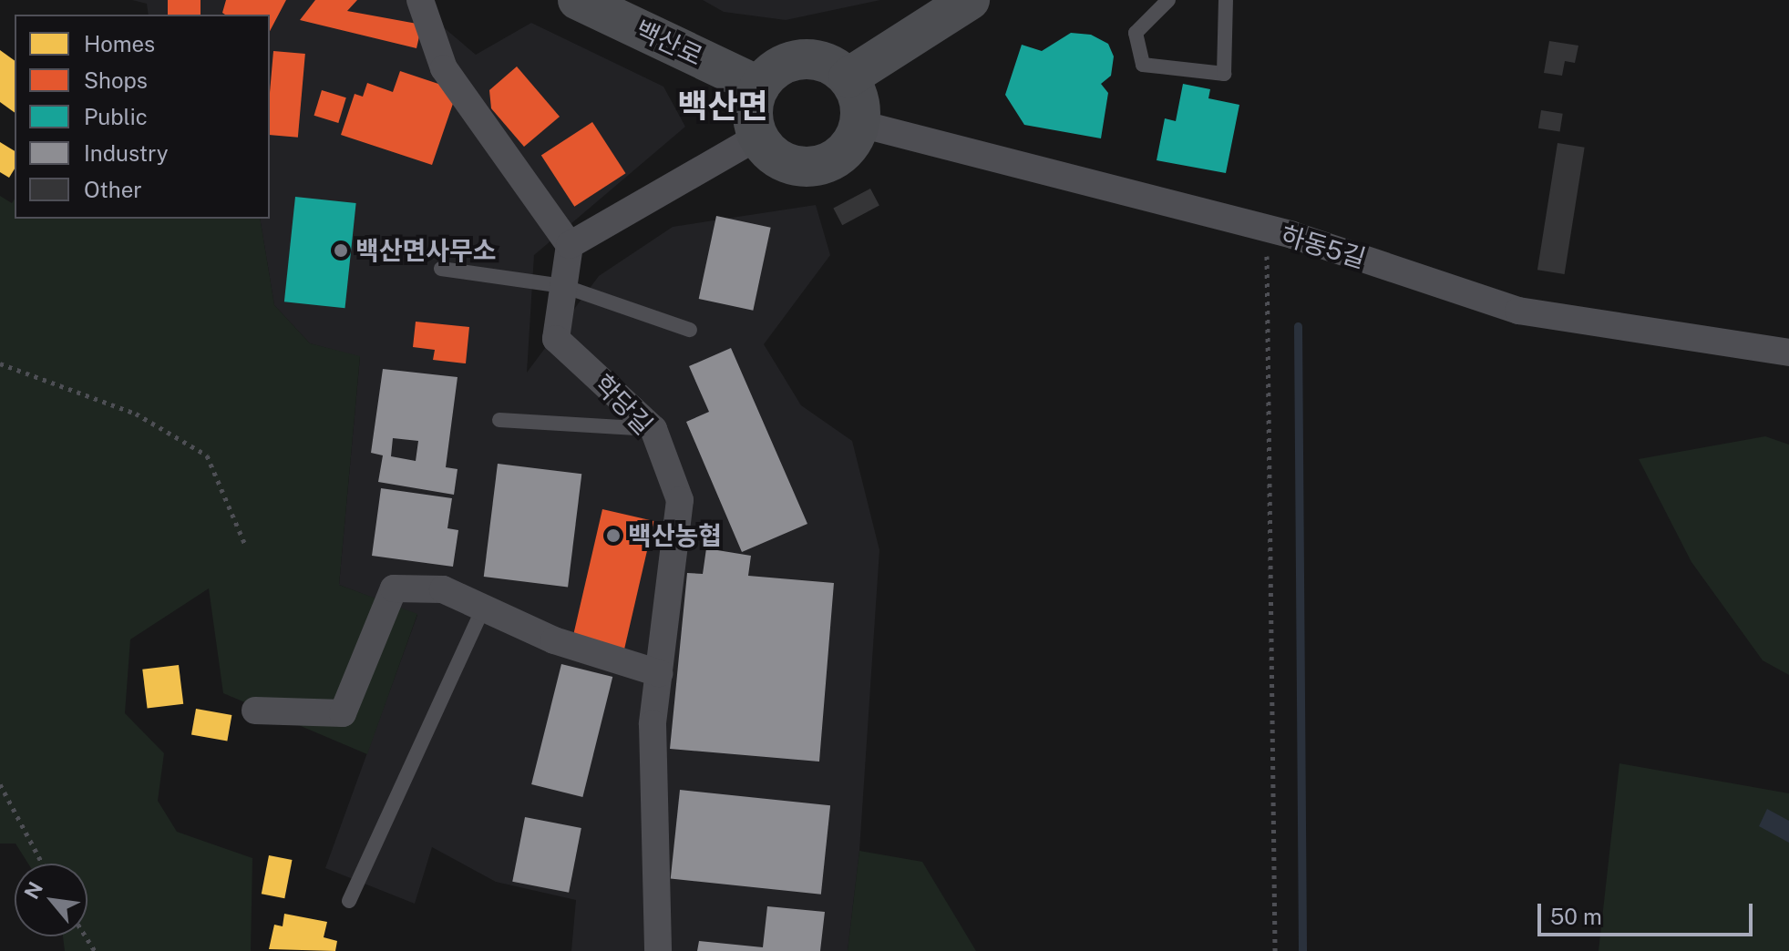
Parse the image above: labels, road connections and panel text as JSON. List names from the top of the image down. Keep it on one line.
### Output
{"streets":{"main road":["백산로"],"street":["하동5길","학당길"]},"crossings":[["백산로","하동5길"]],"districts":["백산면"],"places":["백산면사무소","백산농협"],"legend":["Homes","Shops","Public","Industry","Other"],"scale_bar":"50 m","north":"top left"}
